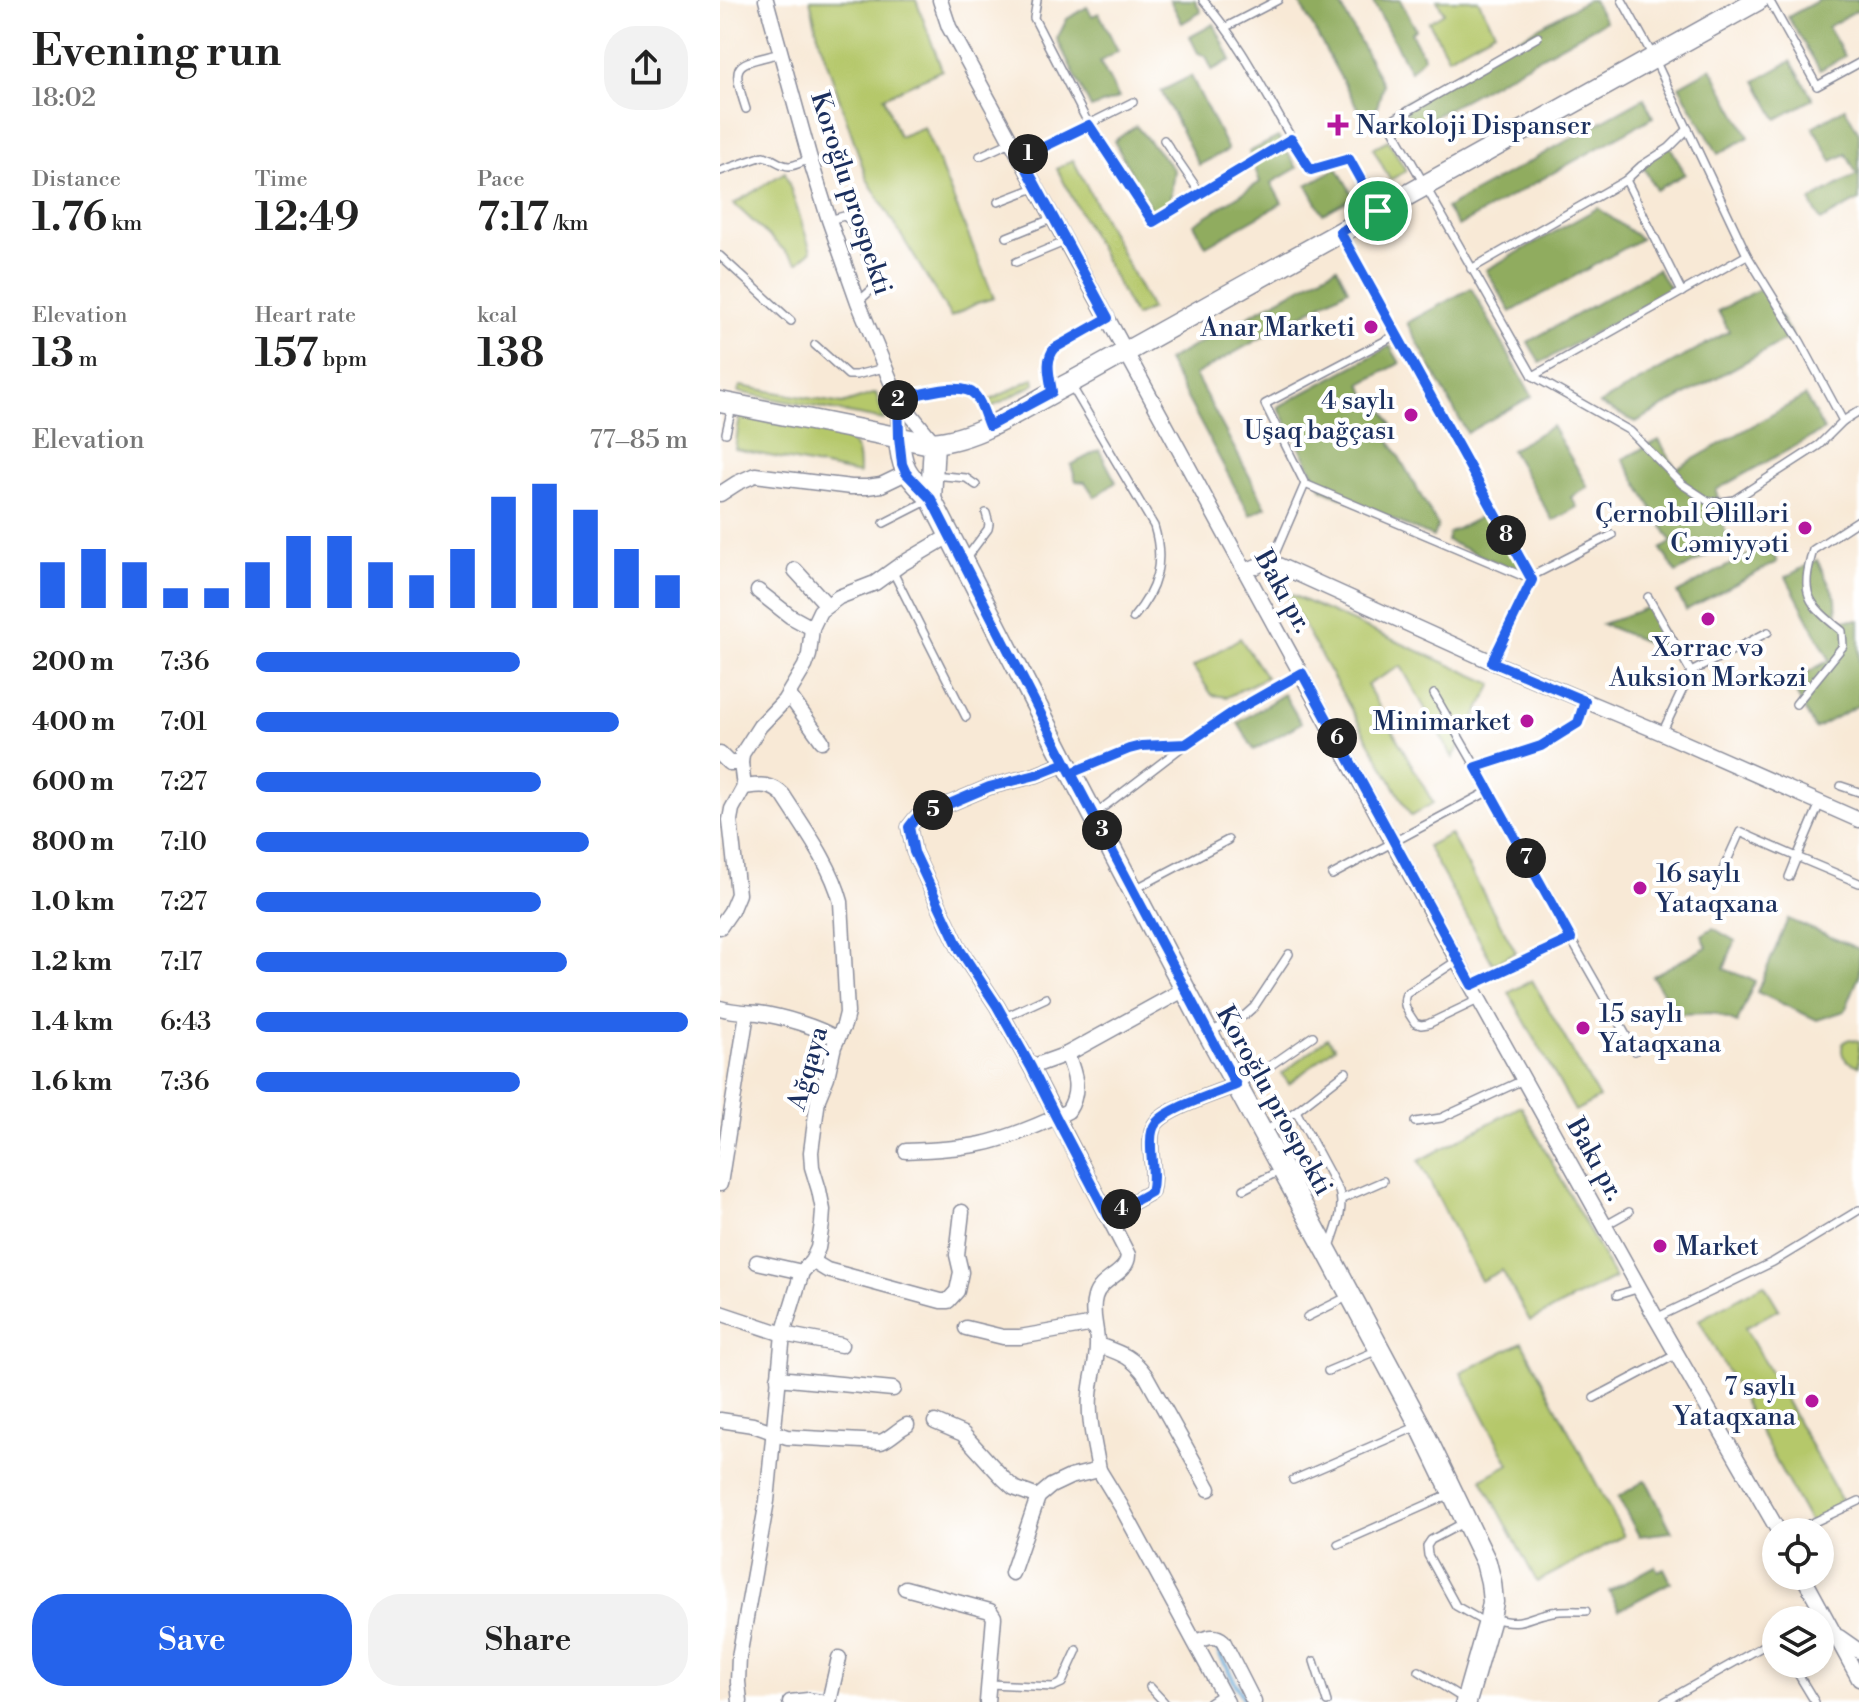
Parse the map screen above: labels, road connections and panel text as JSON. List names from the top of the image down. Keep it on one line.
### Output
{"streets":{"street":["Koroğlu prospekti","Bakı pr.","Ağqaya"]},"places":{"health":["Narkoloji Dispanser"],"other":["Anar Marketi","4 saylı Uşaq bağçası","Çernobıl Əlilləri Cəmiyyəti","Xərrac və Auksion Mərkəzi","Minimarket","16 saylı Yataqxana","15 saylı Yataqxana","Market","7 saylı Yataqxana"]},"page":{"heading":["Evening run","18:02"],"pins":["1","2","8","6","5","3","7","4"],"stats":[["Distance","1.76 km"],["Time","12:49"],["Pace","7:17 /km"],["Elevation","13 m"],["Heart rate","157 bpm"],["kcal","138"]],"chart":["Elevation","77–85 m"],"list":[{"name":"200 m","note":"7:36"},{"name":"400 m","note":"7:01"},{"name":"600 m","note":"7:27"},{"name":"800 m","note":"7:10"},{"name":"1.0 km","note":"7:27"},{"name":"1.2 km","note":"7:17"},{"name":"1.4 km","note":"6:43"},{"name":"1.6 km","note":"7:36"}],"buttons":["Save","Share"]}}
